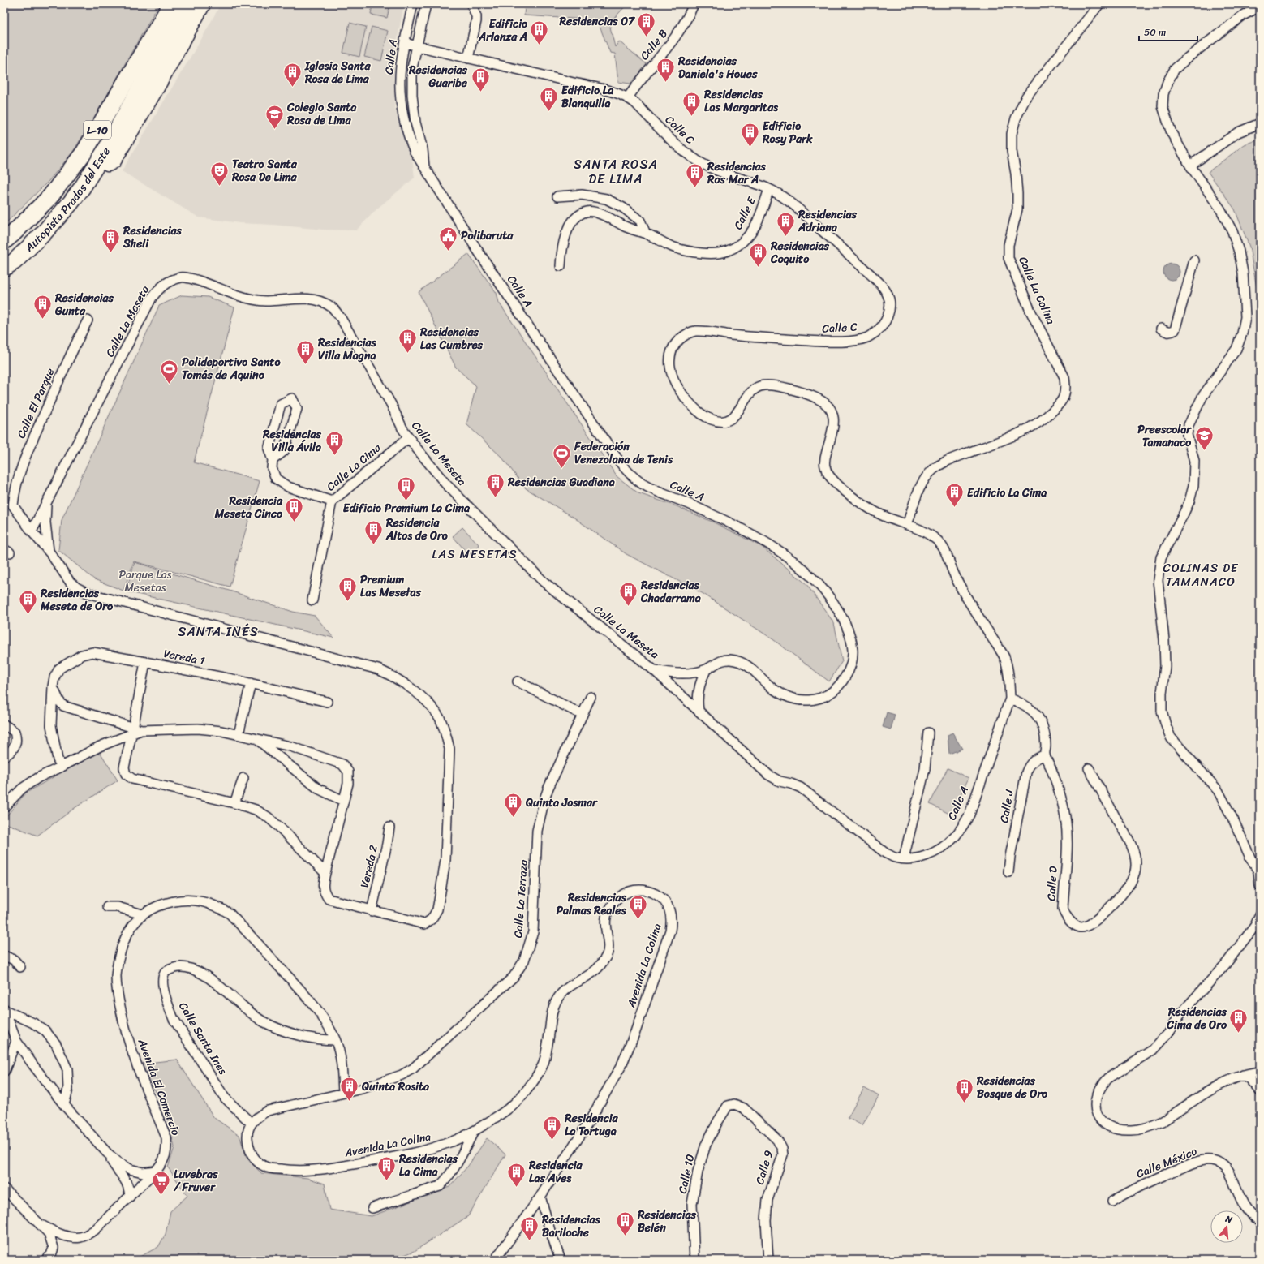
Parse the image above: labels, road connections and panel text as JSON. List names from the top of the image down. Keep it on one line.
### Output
{"streets":{"highway":["L-10","Autopista Prados del Este"],"street":["Calle B","Calle A","Calle C","Calle E","Calle La Colina","Calle La Meseta","Calle El Parque","Calle La Cima","Vereda 1","Calle J","Vereda 2","Calle D","Calle La Terraza","Avenida La Colina","Calle Santa Ines","Avenida El Comercio","Calle México","Calle 9","Calle 10"]},"crossings":[["Calle B","Calle C"],["Calle A","Calle C"],["Calle A","Calle La Colina"],["Calle A","Calle La Meseta"],["Calle A","Calle D"],["L-10","Autopista Prados del Este"],["Calle C","Calle E"],["Calle C","Calle La Colina"],["Calle La Meseta","Calle El Parque"],["Calle La Meseta","Calle La Cima"],["Calle El Parque","Vereda 2"],["Calle J","Calle D"],["Calle La Terraza","Avenida El Comercio"],["Avenida La Colina","Calle Santa Ines"],["Calle Santa Ines","Avenida El Comercio"],["Calle 9","Calle 10"]],"districts":["SANTA ROSA DE LIMA","LAS MESETAS","COLINAS DE TAMANACO","SANTA INÉS"],"parks":["Parque Las Mesetas"],"places":{"building":["Residencias 07","Edificio Arlanza A","Residencias Daniela's Houes","Iglesia Santa Rosa de Lima","Residencias Guaribe","Edificio La Blanquilla","Residencias Las Margaritas","Edificio Rosy Park","Residencias Ros Mar A","Residencias Adriana","Residencias Sheli","Residencias Coquito","Residencias Gunta","Residencias Las Cumbres","Residencias Villa Magna","Residencias Villa Ávila","Residencias Guadiana","Edificio Premium La Cima","Edificio La Cima","Residencia Meseta Cinco","Residencia Altos de Oro","Premium Las Mesetas","Residencias Chadarrama","Residencias Meseta de Oro","Quinta Josmar","Residencias Palmas Reales","Residencias Cima de Oro","Quinta Rosita","Residencias Bosque de Oro","Residencia La Tortuga","Residencias La Cima","Residencia Las Aves","Residencias Belén","Residencias Bariloche"],"school or university":["Colegio Santa Rosa de Lima","Preescolar Tamanaco"],"theatre":["Teatro Santa Rosa De Lima"],"public building":["Polibaruta"],"sports":["Polideportivo Santo Tomás de Aquino","Federación Venezolana de Tenis"],"supermarket":["Luvebras / Fruver"]},"scale_bar":"50 m","north":"top"}
